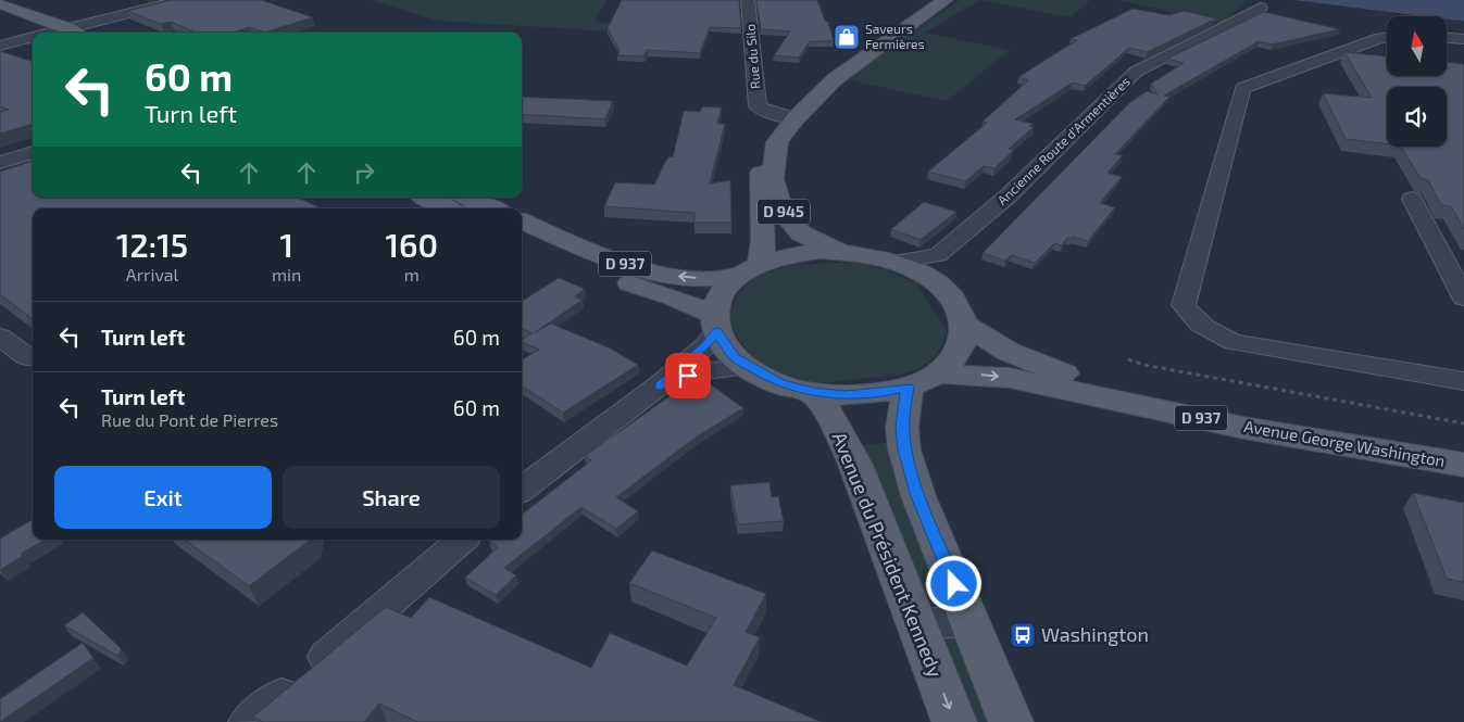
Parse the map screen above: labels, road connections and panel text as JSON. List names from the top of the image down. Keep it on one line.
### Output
{"streets":{"main road":["D 945","D 937","Avenue George Washington","Avenue du Président Kennedy"],"street":["Rue du Silo","Ancienne Route d'Armentières"]},"crossings":[["Rue du Silo","D 945"],["D 945","D 937"],["D 937","Avenue George Washington"],["Avenue George Washington","Avenue du Président Kennedy"]],"places":{"shop":["Saveurs Fermières"],"bus stop":["Washington"]},"north":"top","page":{"turn":["60 m","Turn left"],"eta":["12:15","Arrival","1","min","160","m"],"list":[{"name":"Turn left","value":"60 m"},{"name":"Turn left","note":"Rue du Pont de Pierres","value":"60 m"}],"buttons":["Exit","Share"]}}
